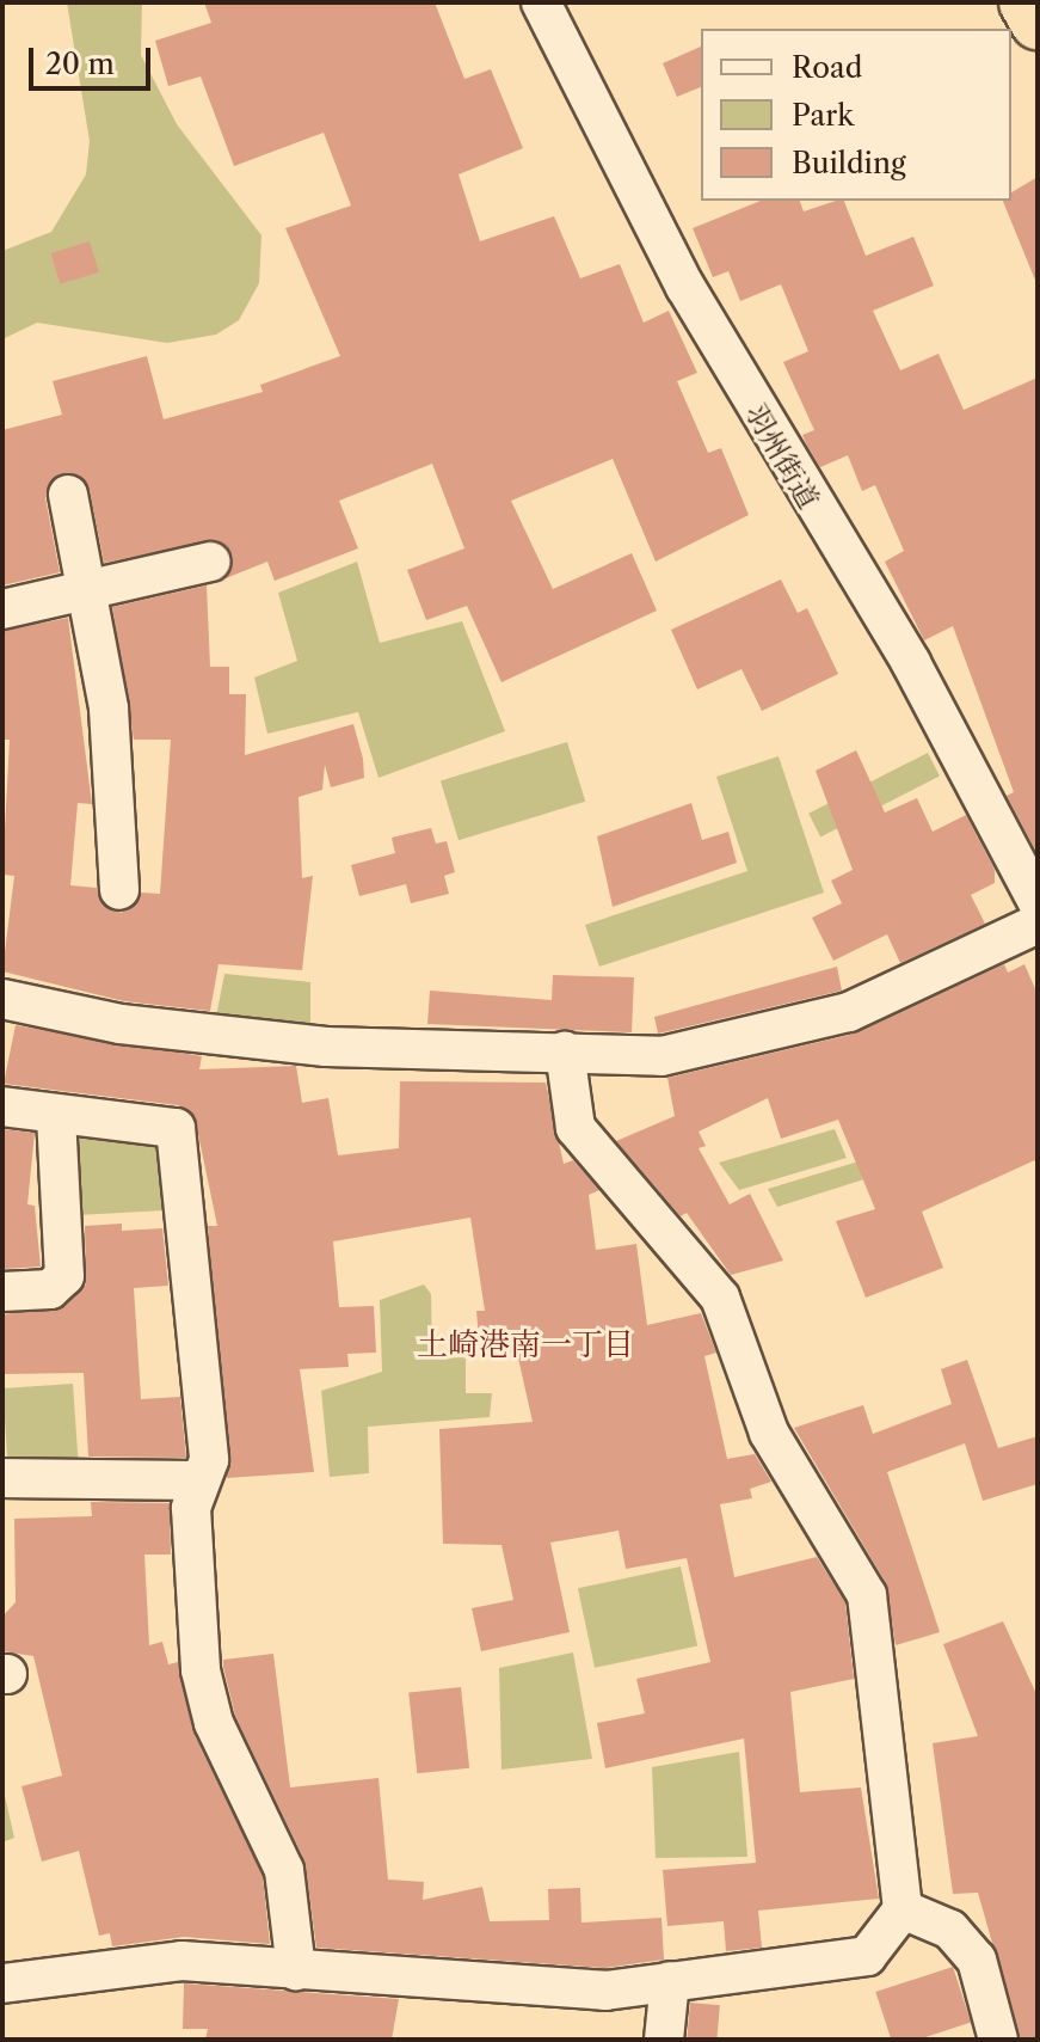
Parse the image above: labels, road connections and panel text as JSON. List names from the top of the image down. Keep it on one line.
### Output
{"streets":{"street":["羽州街道"]},"districts":["土崎港南一丁目"],"legend":["Road","Park","Building"],"scale_bar":"20 m"}
